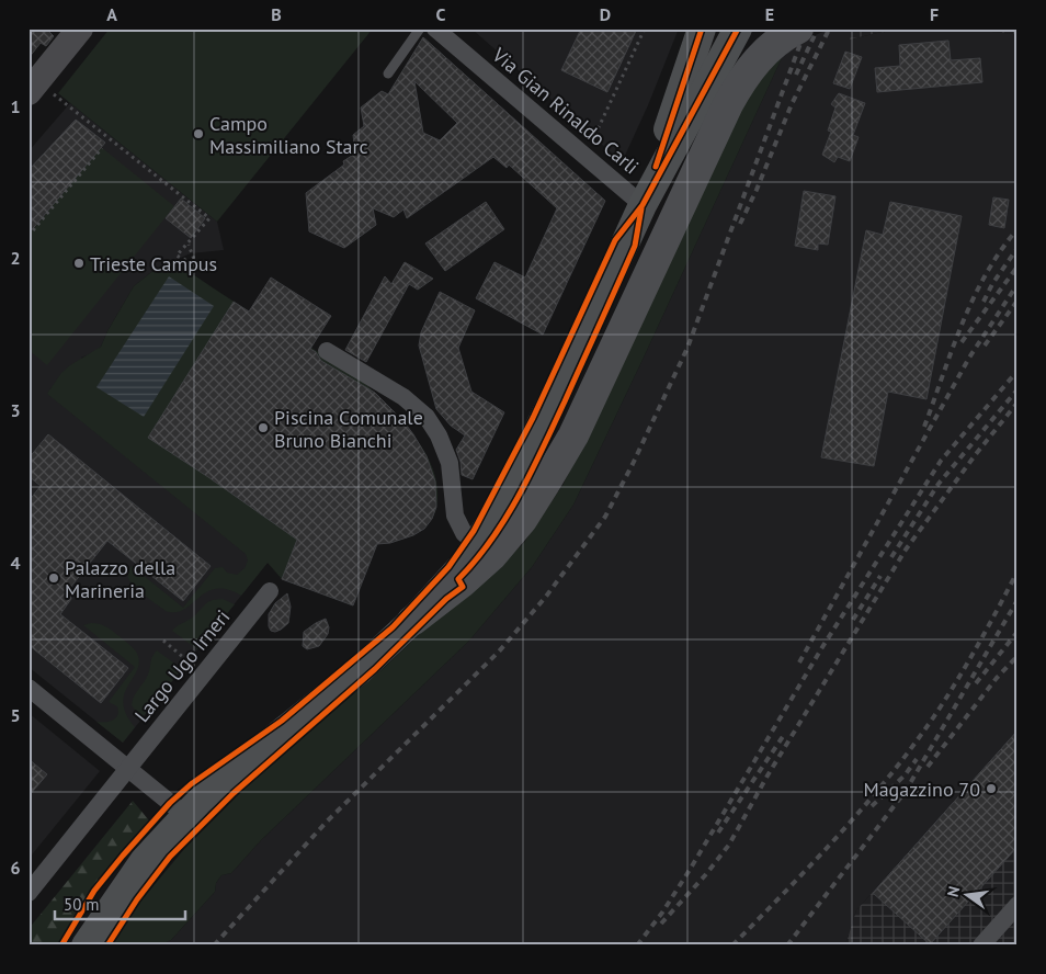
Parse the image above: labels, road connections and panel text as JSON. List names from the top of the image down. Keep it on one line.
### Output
{"streets":{"street":["Via Gian Rinaldo Carli","Largo Ugo Irneri"]},"places":["Campo Massimiliano Starc","Trieste Campus","Piscina Comunale Bruno Bianchi","Palazzo della Marineria","Magazzino 70"],"scale_bar":"50 m","north":"left","grid":{"columns":["A","B","C","D","E","F"],"rows":["1","2","3","4","5","6"]}}
